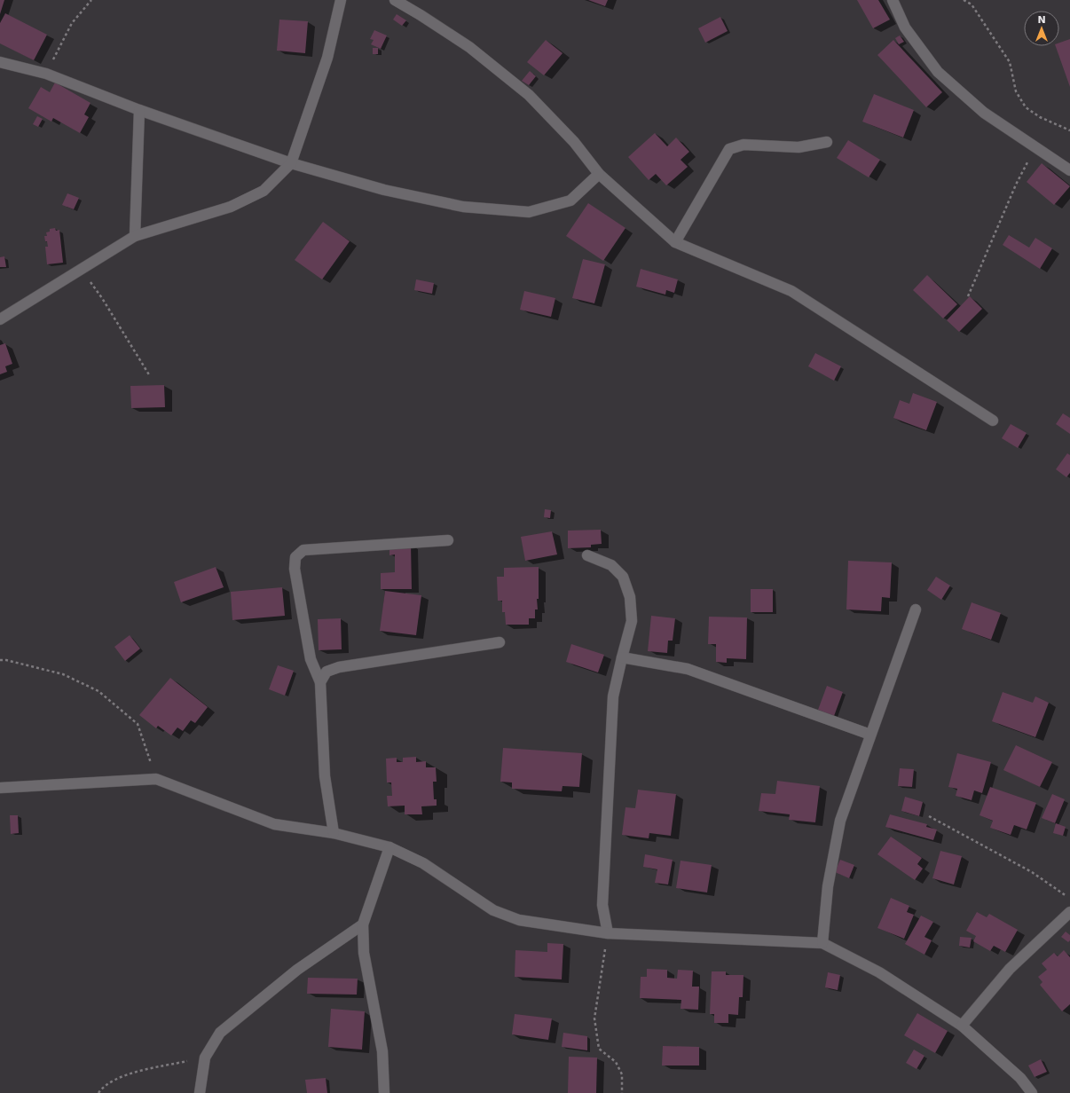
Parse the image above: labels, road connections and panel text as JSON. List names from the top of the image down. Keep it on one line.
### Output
{"north":"top"}
